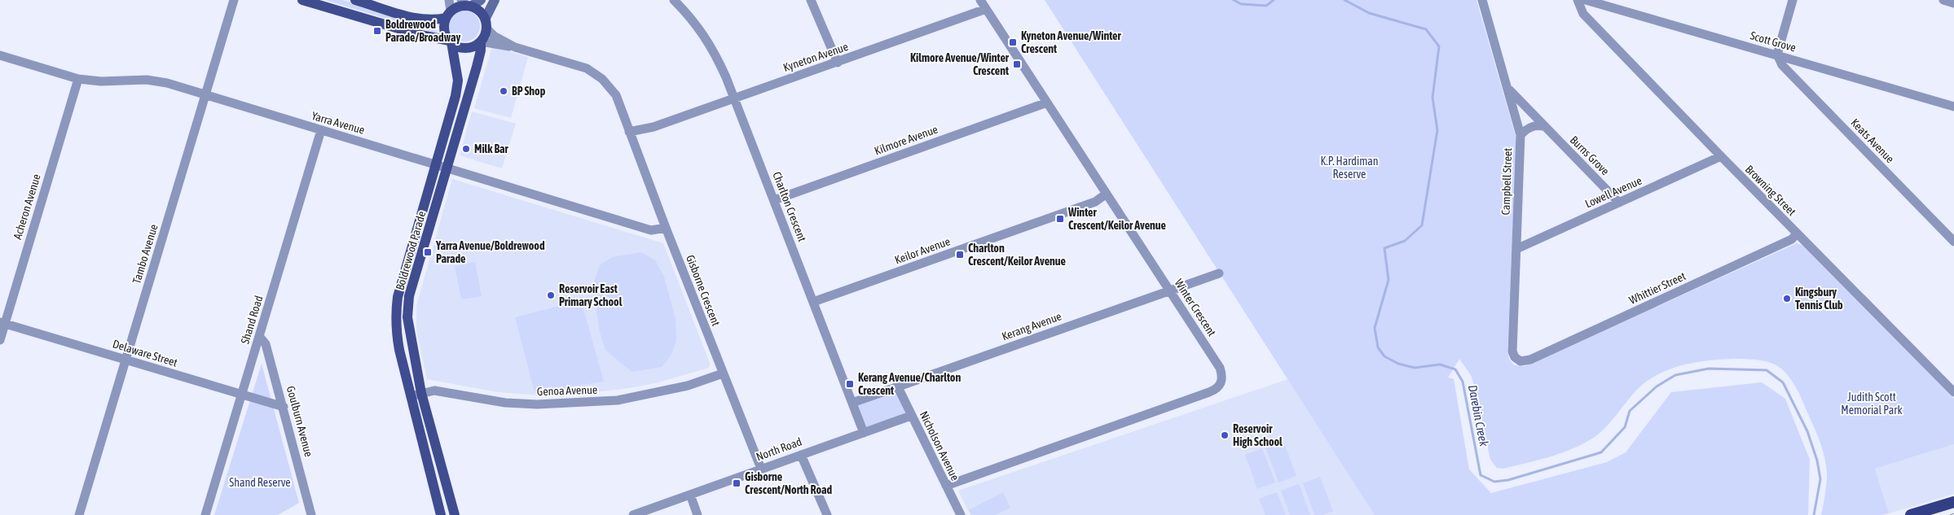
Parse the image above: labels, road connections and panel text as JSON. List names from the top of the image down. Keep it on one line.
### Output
{"streets":{"main road":["Boldrewood Parade"],"street":["Scott Grove","Kyneton Avenue","Yarra Avenue","Kilmore Avenue","Keats Avenue","Burns Grove","Campbell Street","Browning Street","Lowell Avenue","Acheron Avenue","Charlton Crescent","Keilor Avenue","Tambo Avenue","Whittier Street","Gisborne Crescent","Winter Crescent","Shand Road","Kerang Avenue","Delaware Street","Genoa Avenue","Goulburn Avenue","Nicholson Avenue","North Road"]},"crossings":[["Scott Grove","Keats Avenue"],["Kyneton Avenue","Charlton Crescent"],["Kyneton Avenue","Gisborne Crescent"],["Kyneton Avenue","Winter Crescent"],["Yarra Avenue","Acheron Avenue"],["Yarra Avenue","Boldrewood Parade"],["Yarra Avenue","Tambo Avenue"],["Yarra Avenue","Gisborne Crescent"],["Yarra Avenue","Shand Road"],["Kilmore Avenue","Charlton Crescent"],["Kilmore Avenue","Winter Crescent"],["Burns Grove","Campbell Street"],["Burns Grove","Lowell Avenue"],["Campbell Street","Lowell Avenue"],["Campbell Street","Whittier Street"],["Browning Street","Lowell Avenue"],["Browning Street","Whittier Street"],["Acheron Avenue","Delaware Street"],["Charlton Crescent","Keilor Avenue"],["Charlton Crescent","Kerang Avenue"],["Charlton Crescent","North Road"],["Boldrewood Parade","Gisborne Crescent"],["Boldrewood Parade","Genoa Avenue"],["Keilor Avenue","Winter Crescent"],["Tambo Avenue","Delaware Street"],["Gisborne Crescent","Genoa Avenue"],["Gisborne Crescent","North Road"],["Winter Crescent","Kerang Avenue"],["Winter Crescent","Nicholson Avenue"],["Shand Road","Delaware Street"],["Shand Road","Goulburn Avenue"],["Kerang Avenue","Nicholson Avenue"],["Delaware Street","Goulburn Avenue"],["Nicholson Avenue","North Road"]],"water":["Darebin Creek"],"parks":["K.P. Hardiman Reserve","Judith Scott Memorial Park","Shand Reserve"],"places":{"transit":["Boldrewood Parade/Broadway","Kyneton Avenue/Winter Crescent","Kilmore Avenue/Winter Crescent","Winter Crescent/Keilor Avenue","Yarra Avenue/Boldrewood Parade","Charlton Crescent/Keilor Avenue","Kerang Avenue/Charlton Crescent","Gisborne Crescent/North Road"],"other":["BP Shop","Milk Bar","Reservoir East Primary School","Kingsbury Tennis Club","Reservoir High School"]}}
